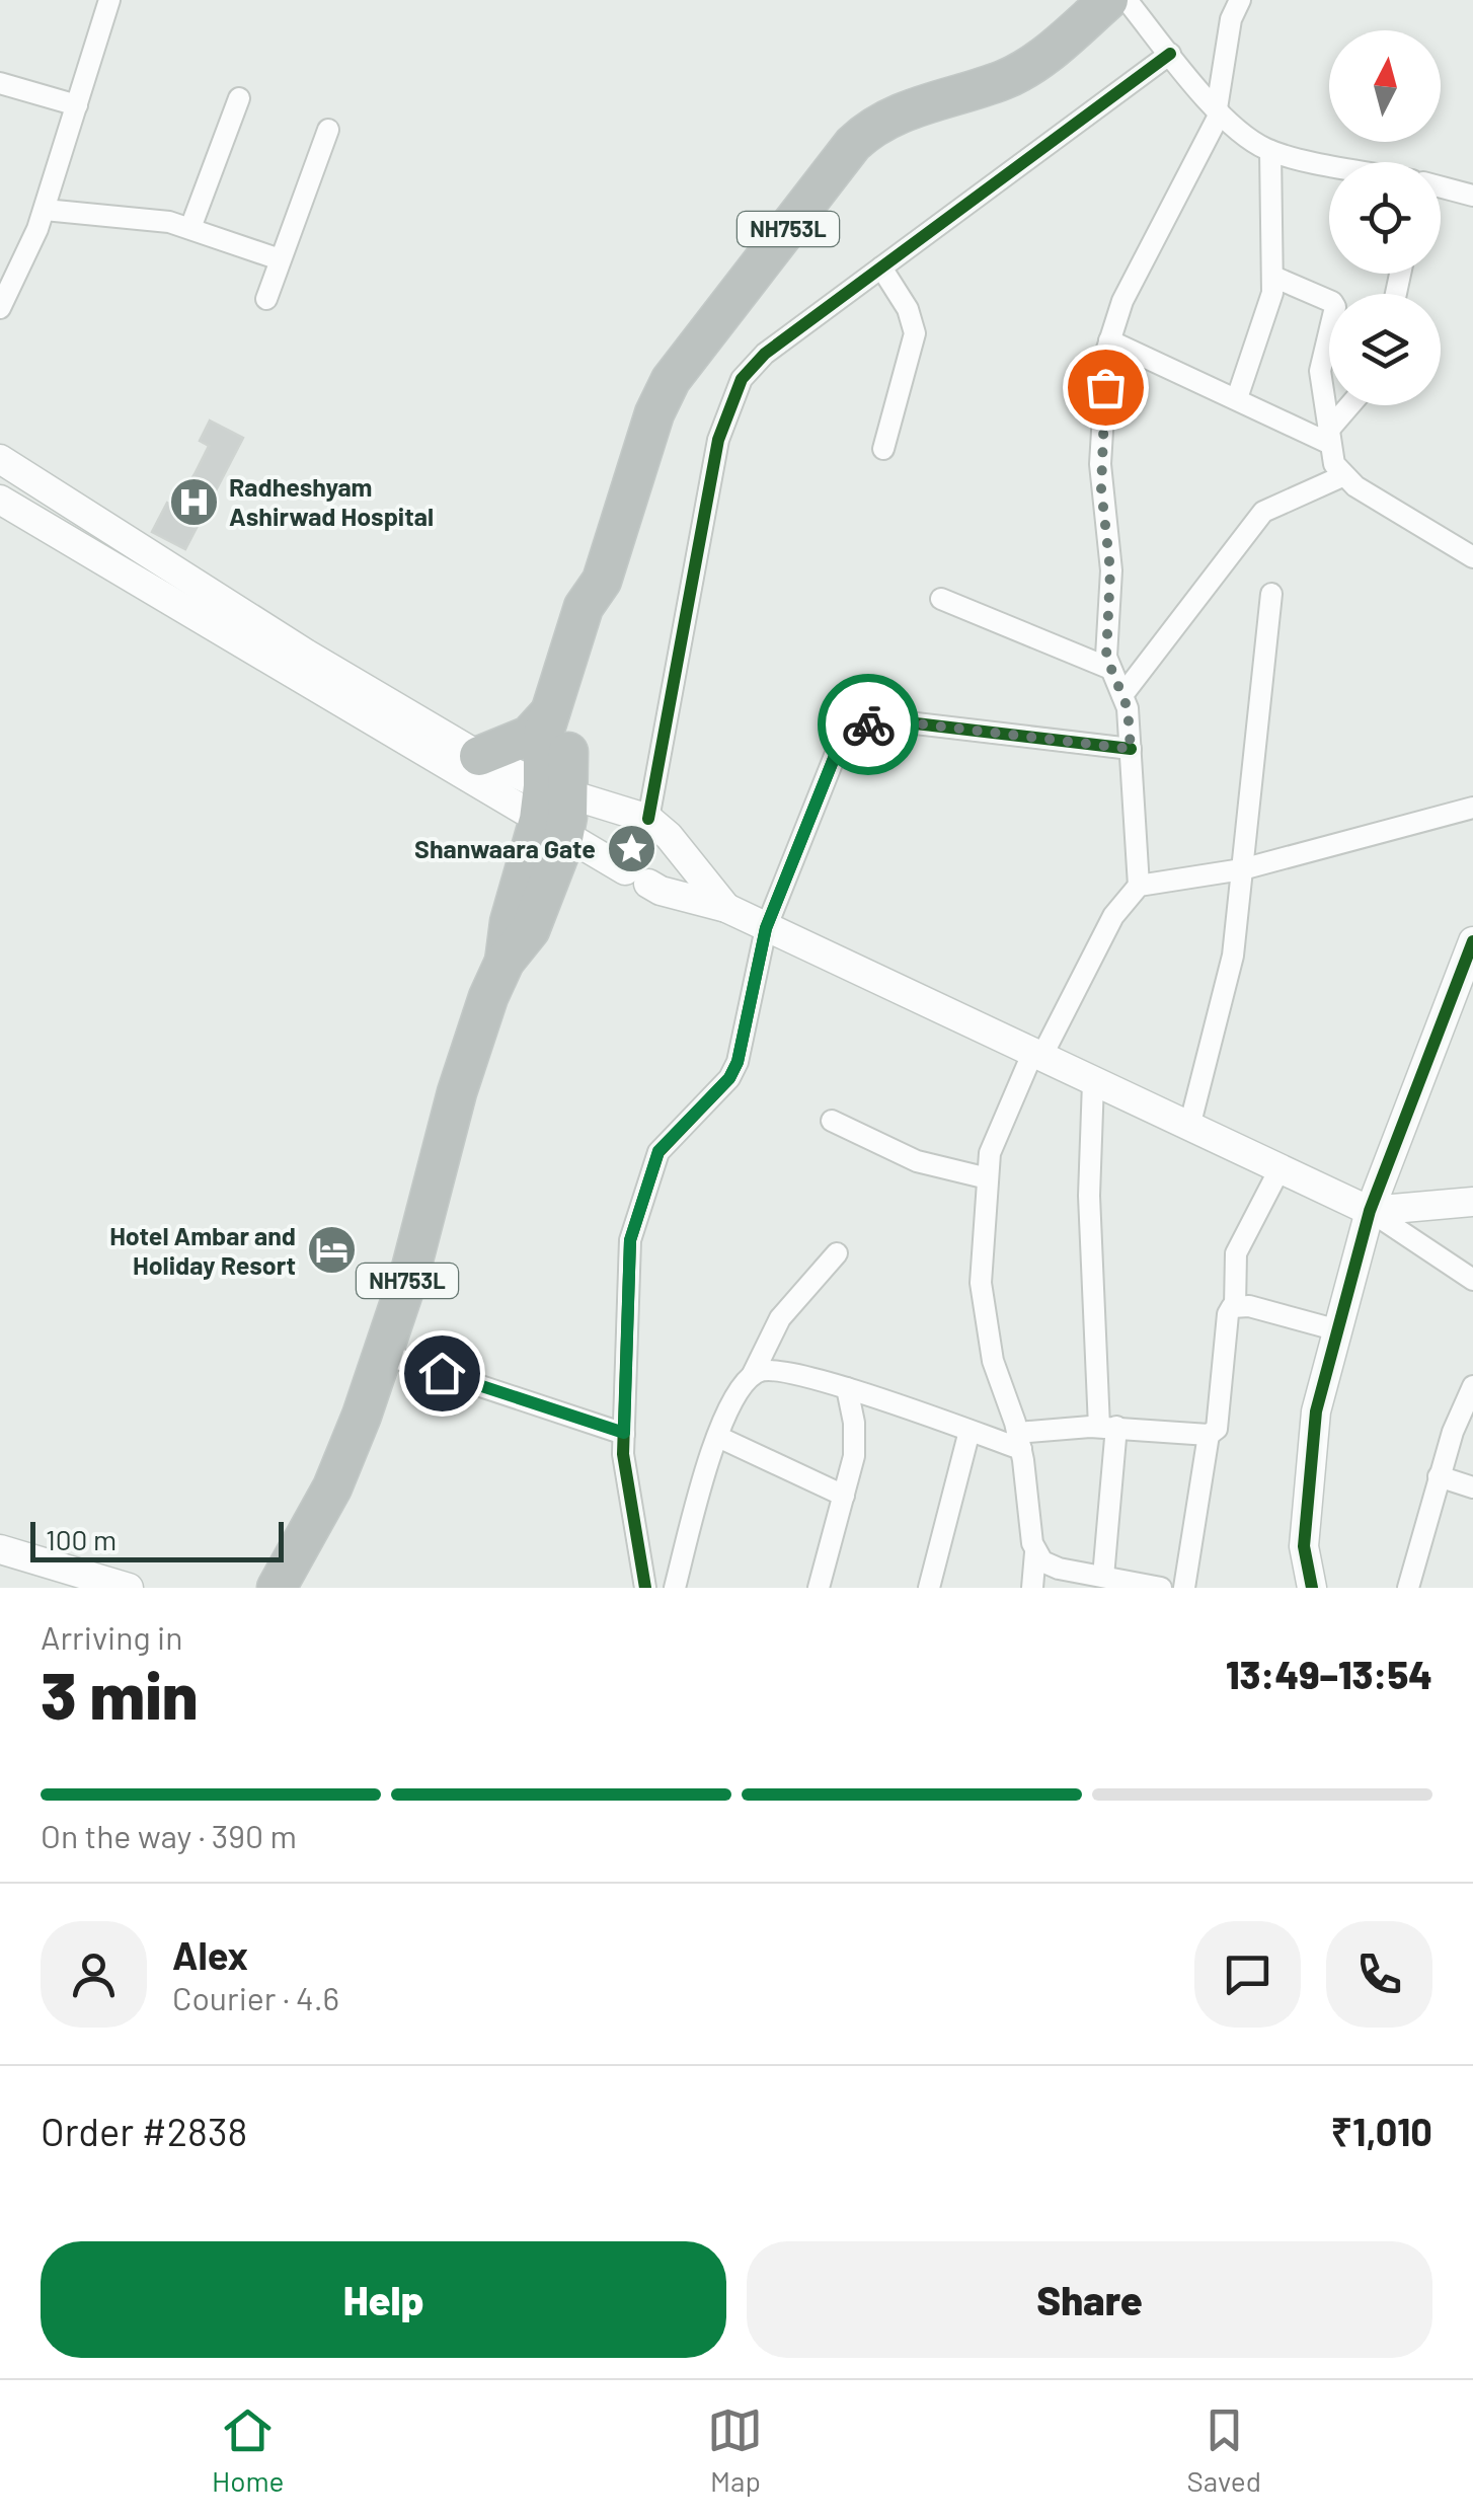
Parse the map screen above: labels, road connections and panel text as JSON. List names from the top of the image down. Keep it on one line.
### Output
{"streets":{"highway":["NH753L"]},"places":{"hospital":["Radheshyam Ashirwad Hospital"],"place":["Shanwaara Gate"],"hotel":["Hotel Ambar and Holiday Resort"]},"scale_bar":"100 m","north":"top","page":{"scale":"100 m","heading":["3 min","Arriving in","13:49–13:54"],"panel":["Alex","Courier · 4.6","Order #2838","₹1,010"],"bar":"On the way · 390 m","buttons":["Help","Share"],"tabs":["Home","Map","Saved"]}}
